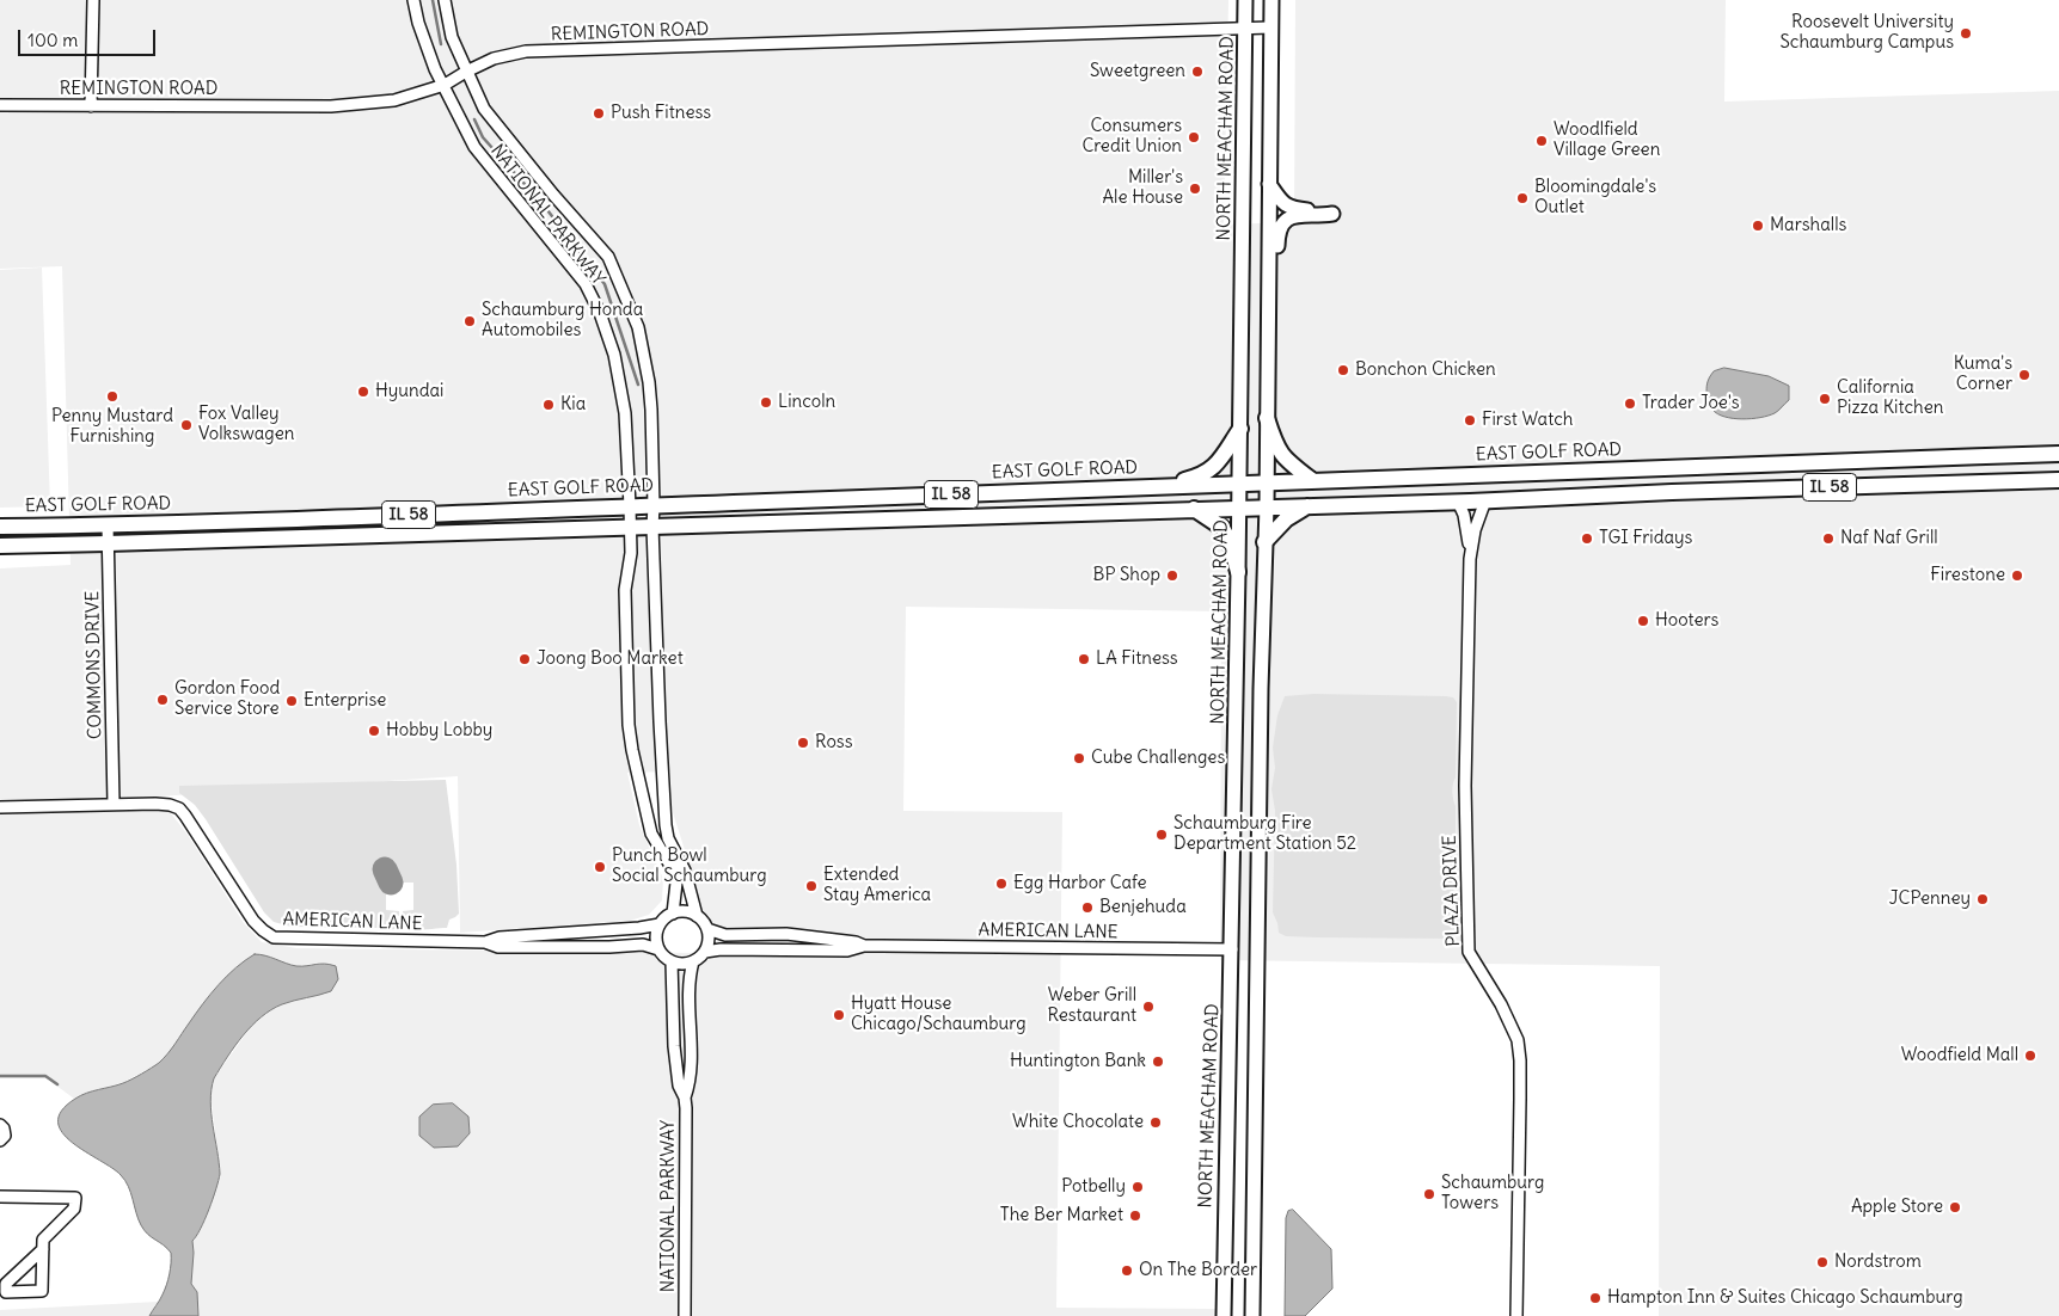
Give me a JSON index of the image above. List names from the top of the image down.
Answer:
{
  "streets": {
    "main road": ["NORTH MEACHAM ROAD", "EAST GOLF ROAD", "IL 58"],
    "street": [
      "REMINGTON ROAD",
      "NATIONAL PARKWAY",
      "COMMONS DRIVE",
      "PLAZA DRIVE",
      "AMERICAN LANE"
    ]
  },
  "crossings": [
    ["REMINGTON ROAD", "NORTH MEACHAM ROAD"],
    ["REMINGTON ROAD", "NATIONAL PARKWAY"],
    ["NORTH MEACHAM ROAD", "EAST GOLF ROAD"],
    ["NORTH MEACHAM ROAD", "IL 58"],
    ["NORTH MEACHAM ROAD", "AMERICAN LANE"],
    ["NATIONAL PARKWAY", "EAST GOLF ROAD"],
    ["NATIONAL PARKWAY", "IL 58"],
    ["NATIONAL PARKWAY", "AMERICAN LANE"],
    ["EAST GOLF ROAD", "COMMONS DRIVE"],
    ["IL 58", "COMMONS DRIVE"],
    ["IL 58", "PLAZA DRIVE"],
    ["COMMONS DRIVE", "AMERICAN LANE"]
  ],
  "places": [
    "Roosevelt University Schaumburg Campus",
    "Sweetgreen",
    "Push Fitness",
    "Consumers Credit Union",
    "Woodlfield Village Green",
    "Miller's Ale House",
    "Bloomingdale's Outlet",
    "Marshalls",
    "Schaumburg Honda Automobiles",
    "Bonchon Chicken",
    "Kuma's Corner",
    "Hyundai",
    "Penny Mustard Furnishing",
    "California Pizza Kitchen",
    "Lincoln",
    "Trader Joe's",
    "Kia",
    "First Watch",
    "Fox Valley Volkswagen",
    "TGI Fridays",
    "Naf Naf Grill",
    "BP Shop",
    "Firestone",
    "Hooters",
    "Joong Boo Market",
    "LA Fitness",
    "Gordon Food Service Store",
    "Enterprise",
    "Hobby Lobby",
    "Ross",
    "Cube Challenges",
    "Schaumburg Fire Department Station 52",
    "Punch Bowl Social Schaumburg",
    "Egg Harbor Cafe",
    "Extended Stay America",
    "JCPenney",
    "Benjehuda",
    "Weber Grill Restaurant",
    "Hyatt House Chicago/Schaumburg",
    "Woodfield Mall",
    "Huntington Bank",
    "White Chocolate",
    "Potbelly",
    "Schaumburg Towers",
    "Apple Store",
    "The Ber Market",
    "Nordstrom",
    "On The Border",
    "Hampton Inn & Suites Chicago Schaumburg"
  ],
  "scale_bar": "100 m"
}
